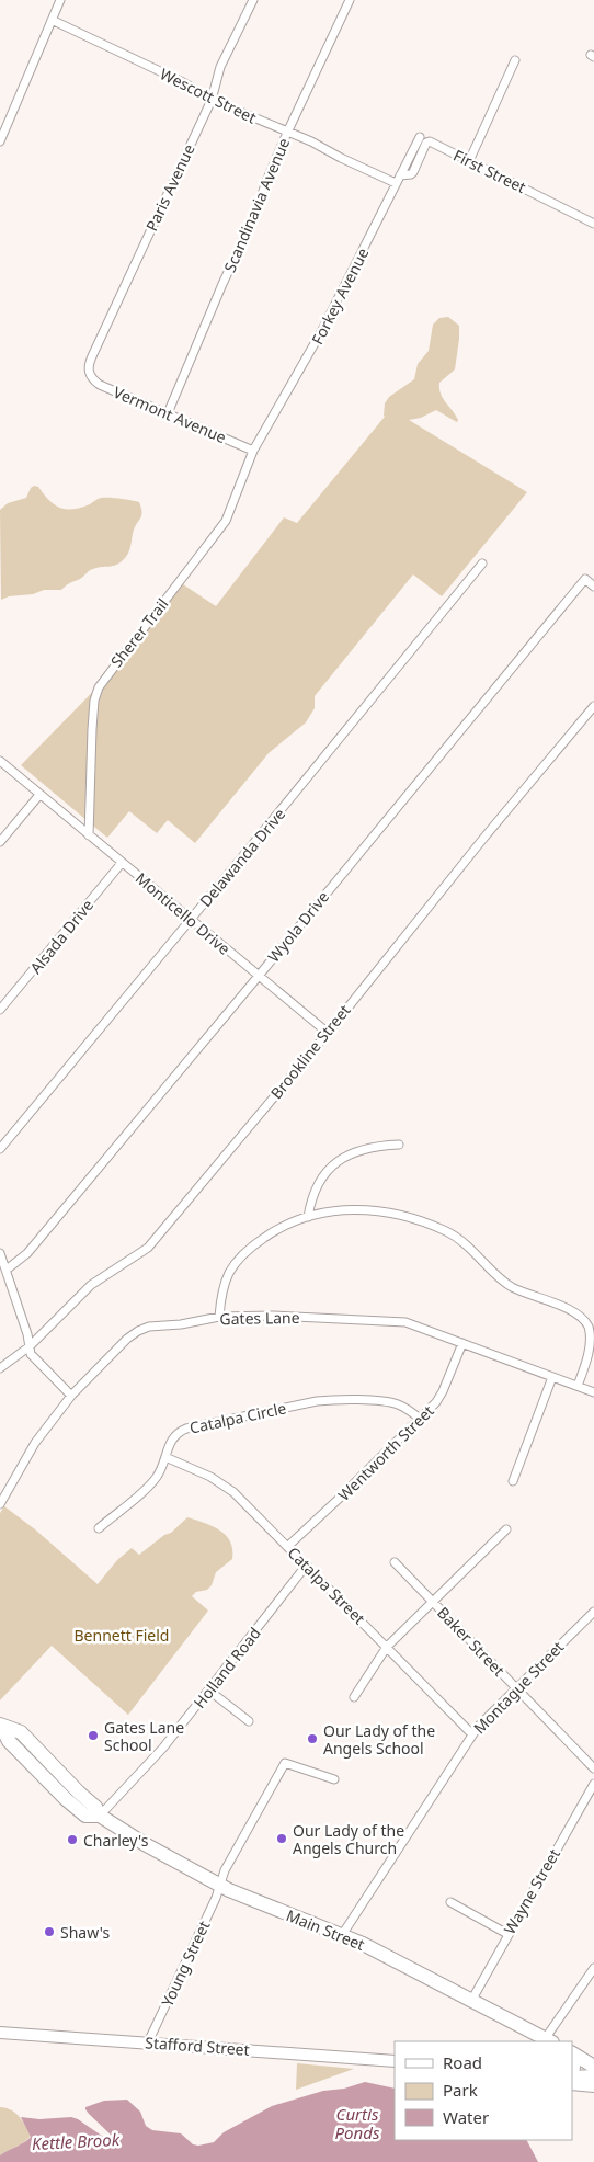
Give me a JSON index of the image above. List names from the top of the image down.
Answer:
{
  "streets": {
    "highway": ["Main Street"],
    "main road": ["Stafford Street"],
    "street": [
      "Wescott Street",
      "First Street",
      "Paris Avenue",
      "Scandinavia Avenue",
      "Forkey Avenue",
      "Vermont Avenue",
      "Sherer Trail",
      "Delawanda Drive",
      "Monticello Drive",
      "Wyola Drive",
      "Alsada Drive",
      "Brookline Street",
      "Gates Lane",
      "Catalpa Circle",
      "Wentworth Street",
      "Catalpa Street",
      "Baker Street",
      "Holland Road",
      "Montague Street",
      "Wayne Street",
      "Young Street"
    ]
  },
  "crossings": [
    ["Wescott Street", "First Street"],
    ["Wescott Street", "Paris Avenue"],
    ["Wescott Street", "Scandinavia Avenue"],
    ["Wescott Street", "Forkey Avenue"],
    ["First Street", "Forkey Avenue"],
    ["Paris Avenue", "Vermont Avenue"],
    ["Scandinavia Avenue", "Vermont Avenue"],
    ["Forkey Avenue", "Vermont Avenue"],
    ["Forkey Avenue", "Sherer Trail"],
    ["Vermont Avenue", "Sherer Trail"],
    ["Sherer Trail", "Monticello Drive"],
    ["Delawanda Drive", "Monticello Drive"],
    ["Monticello Drive", "Wyola Drive"],
    ["Monticello Drive", "Alsada Drive"],
    ["Monticello Drive", "Brookline Street"],
    ["Gates Lane", "Wentworth Street"],
    ["Catalpa Circle", "Wentworth Street"],
    ["Catalpa Circle", "Catalpa Street"],
    ["Wentworth Street", "Catalpa Street"],
    ["Catalpa Street", "Holland Road"],
    ["Catalpa Street", "Montague Street"],
    ["Baker Street", "Montague Street"],
    ["Holland Road", "Main Street"],
    ["Montague Street", "Main Street"],
    ["Wayne Street", "Main Street"],
    ["Main Street", "Young Street"],
    ["Young Street", "Stafford Street"]
  ],
  "water": ["Curtis Ponds", "Kettle Brook"],
  "parks": ["Bennett Field"],
  "places": [
    "Gates Lane School",
    "Our Lady of the Angels School",
    "Our Lady of the Angels Church",
    "Charley's",
    "Shaw's"
  ],
  "legend": ["Road", "Park", "Water"]
}
